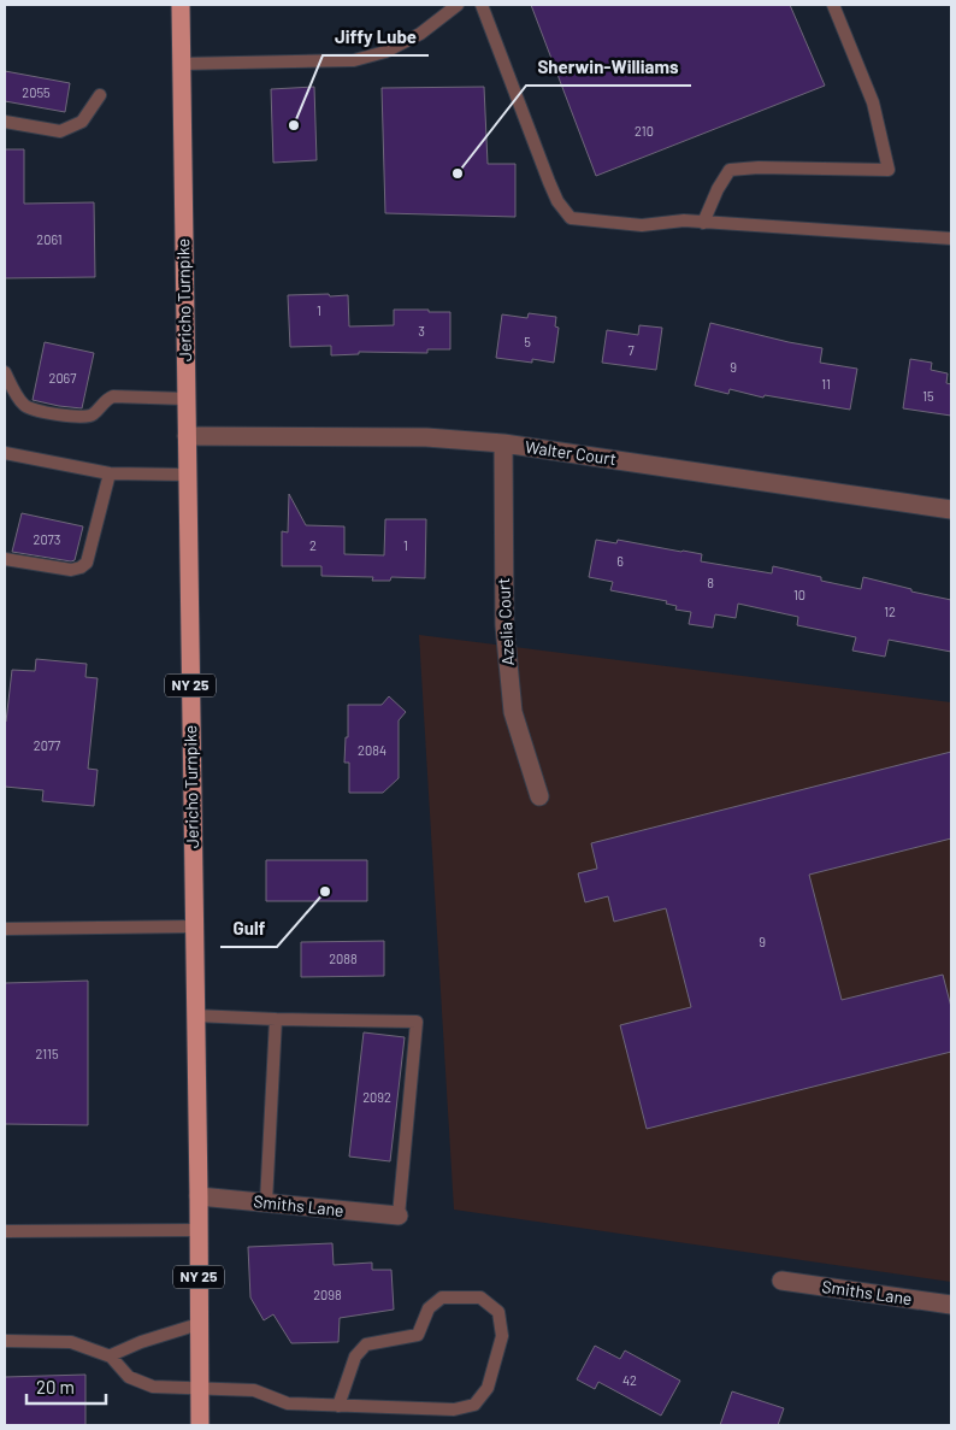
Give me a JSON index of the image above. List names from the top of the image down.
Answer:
{
  "streets": {
    "main road": ["Jericho Turnpike", "NY 25"],
    "street": ["Walter Court", "Azelia Court", "Smiths Lane"]
  },
  "crossings": [
    ["Jericho Turnpike", "Walter Court"],
    ["Jericho Turnpike", "Smiths Lane"],
    ["Walter Court", "Azelia Court"]
  ],
  "places": ["Jiffy Lube", "Sherwin-Williams", "Gulf"],
  "house_numbers": [
    "2055",
    "210",
    "2061",
    "1",
    "3",
    "5",
    "7",
    "9",
    "2067",
    "11",
    "15",
    "2073",
    "2",
    "1",
    "6",
    "8",
    "10",
    "12",
    "2077",
    "2084",
    "9",
    "2088",
    "2115",
    "2092",
    "2098",
    "42"
  ],
  "scale_bar": "20 m"
}
